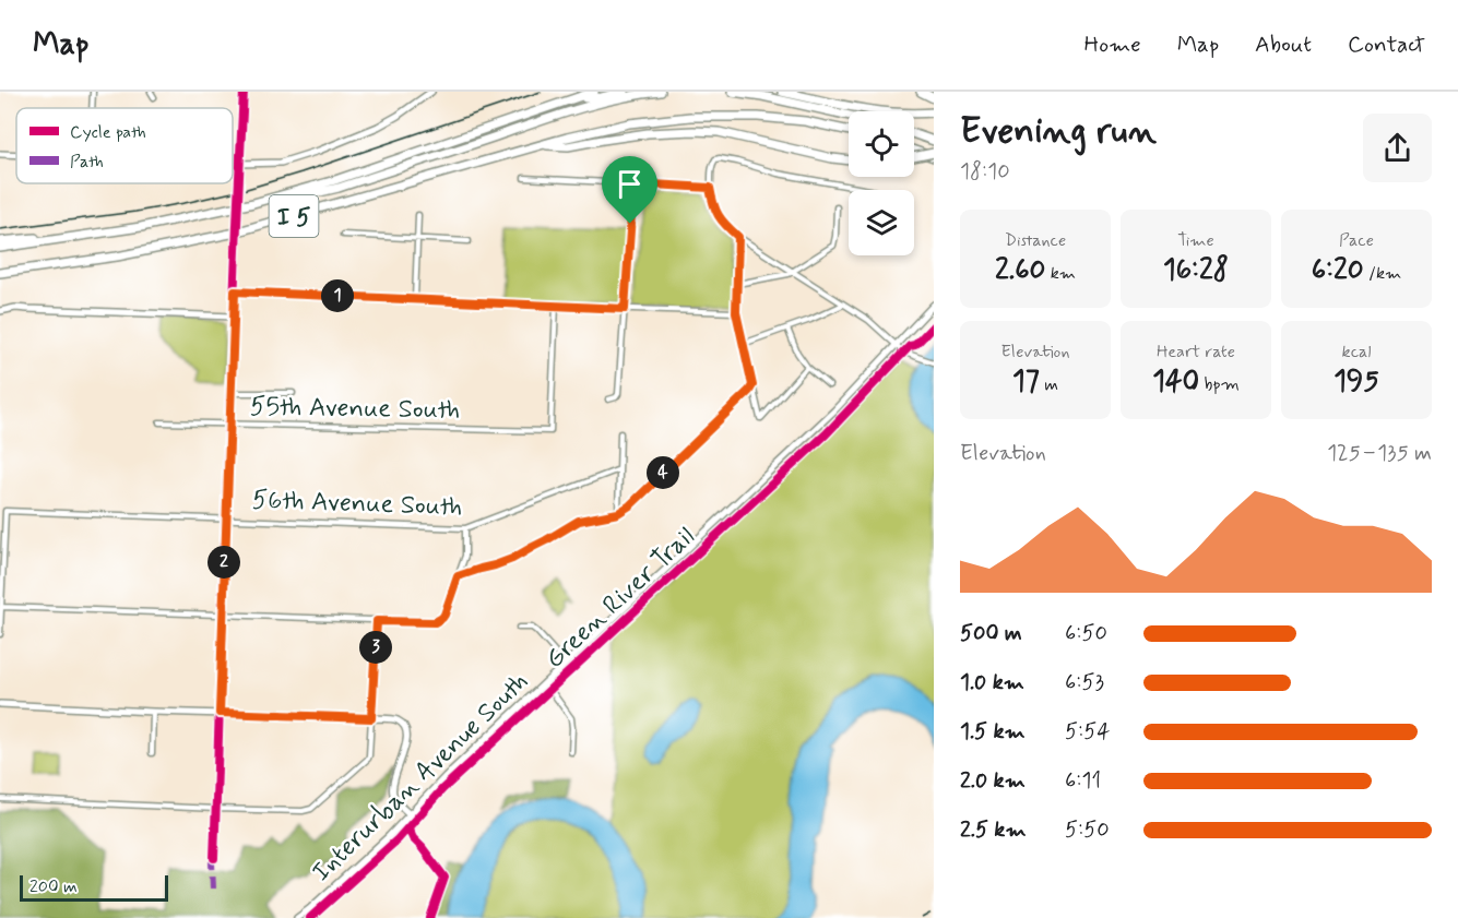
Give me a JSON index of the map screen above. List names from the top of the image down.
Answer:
{
  "streets": {
    "highway": ["I 5"],
    "street": ["55th Avenue South", "56th Avenue South", "Interurban Avenue South"],
    "cycle path": ["Green River Trail"]
  },
  "legend": ["Cycle path", "Path"],
  "scale_bar": "200 m",
  "page": {
    "header": "Map",
    "nav": [
      "Home",
      "Map",
      "About",
      "Contact"
    ],
    "heading": ["Evening run", "18:10"],
    "stats": [
      ["Distance", "2.60 km"],
      ["Time", "16:28"],
      ["Pace", "6:20 /km"],
      ["Elevation", "17 m"],
      ["Heart rate", "140 bpm"],
      ["kcal", "195"]
    ],
    "pins": [
      "1",
      "4",
      "2",
      "3"
    ],
    "chart": ["Elevation", "125–135 m"],
    "list": [
      {
        "name": "500 m",
        "note": "6:50"
      },
      {
        "name": "1.0 km",
        "note": "6:53"
      },
      {
        "name": "1.5 km",
        "note": "5:54"
      },
      {
        "name": "2.0 km",
        "note": "6:11"
      },
      {
        "name": "2.5 km",
        "note": "5:50"
      }
    ],
    "scale": "200 m"
  }
}
